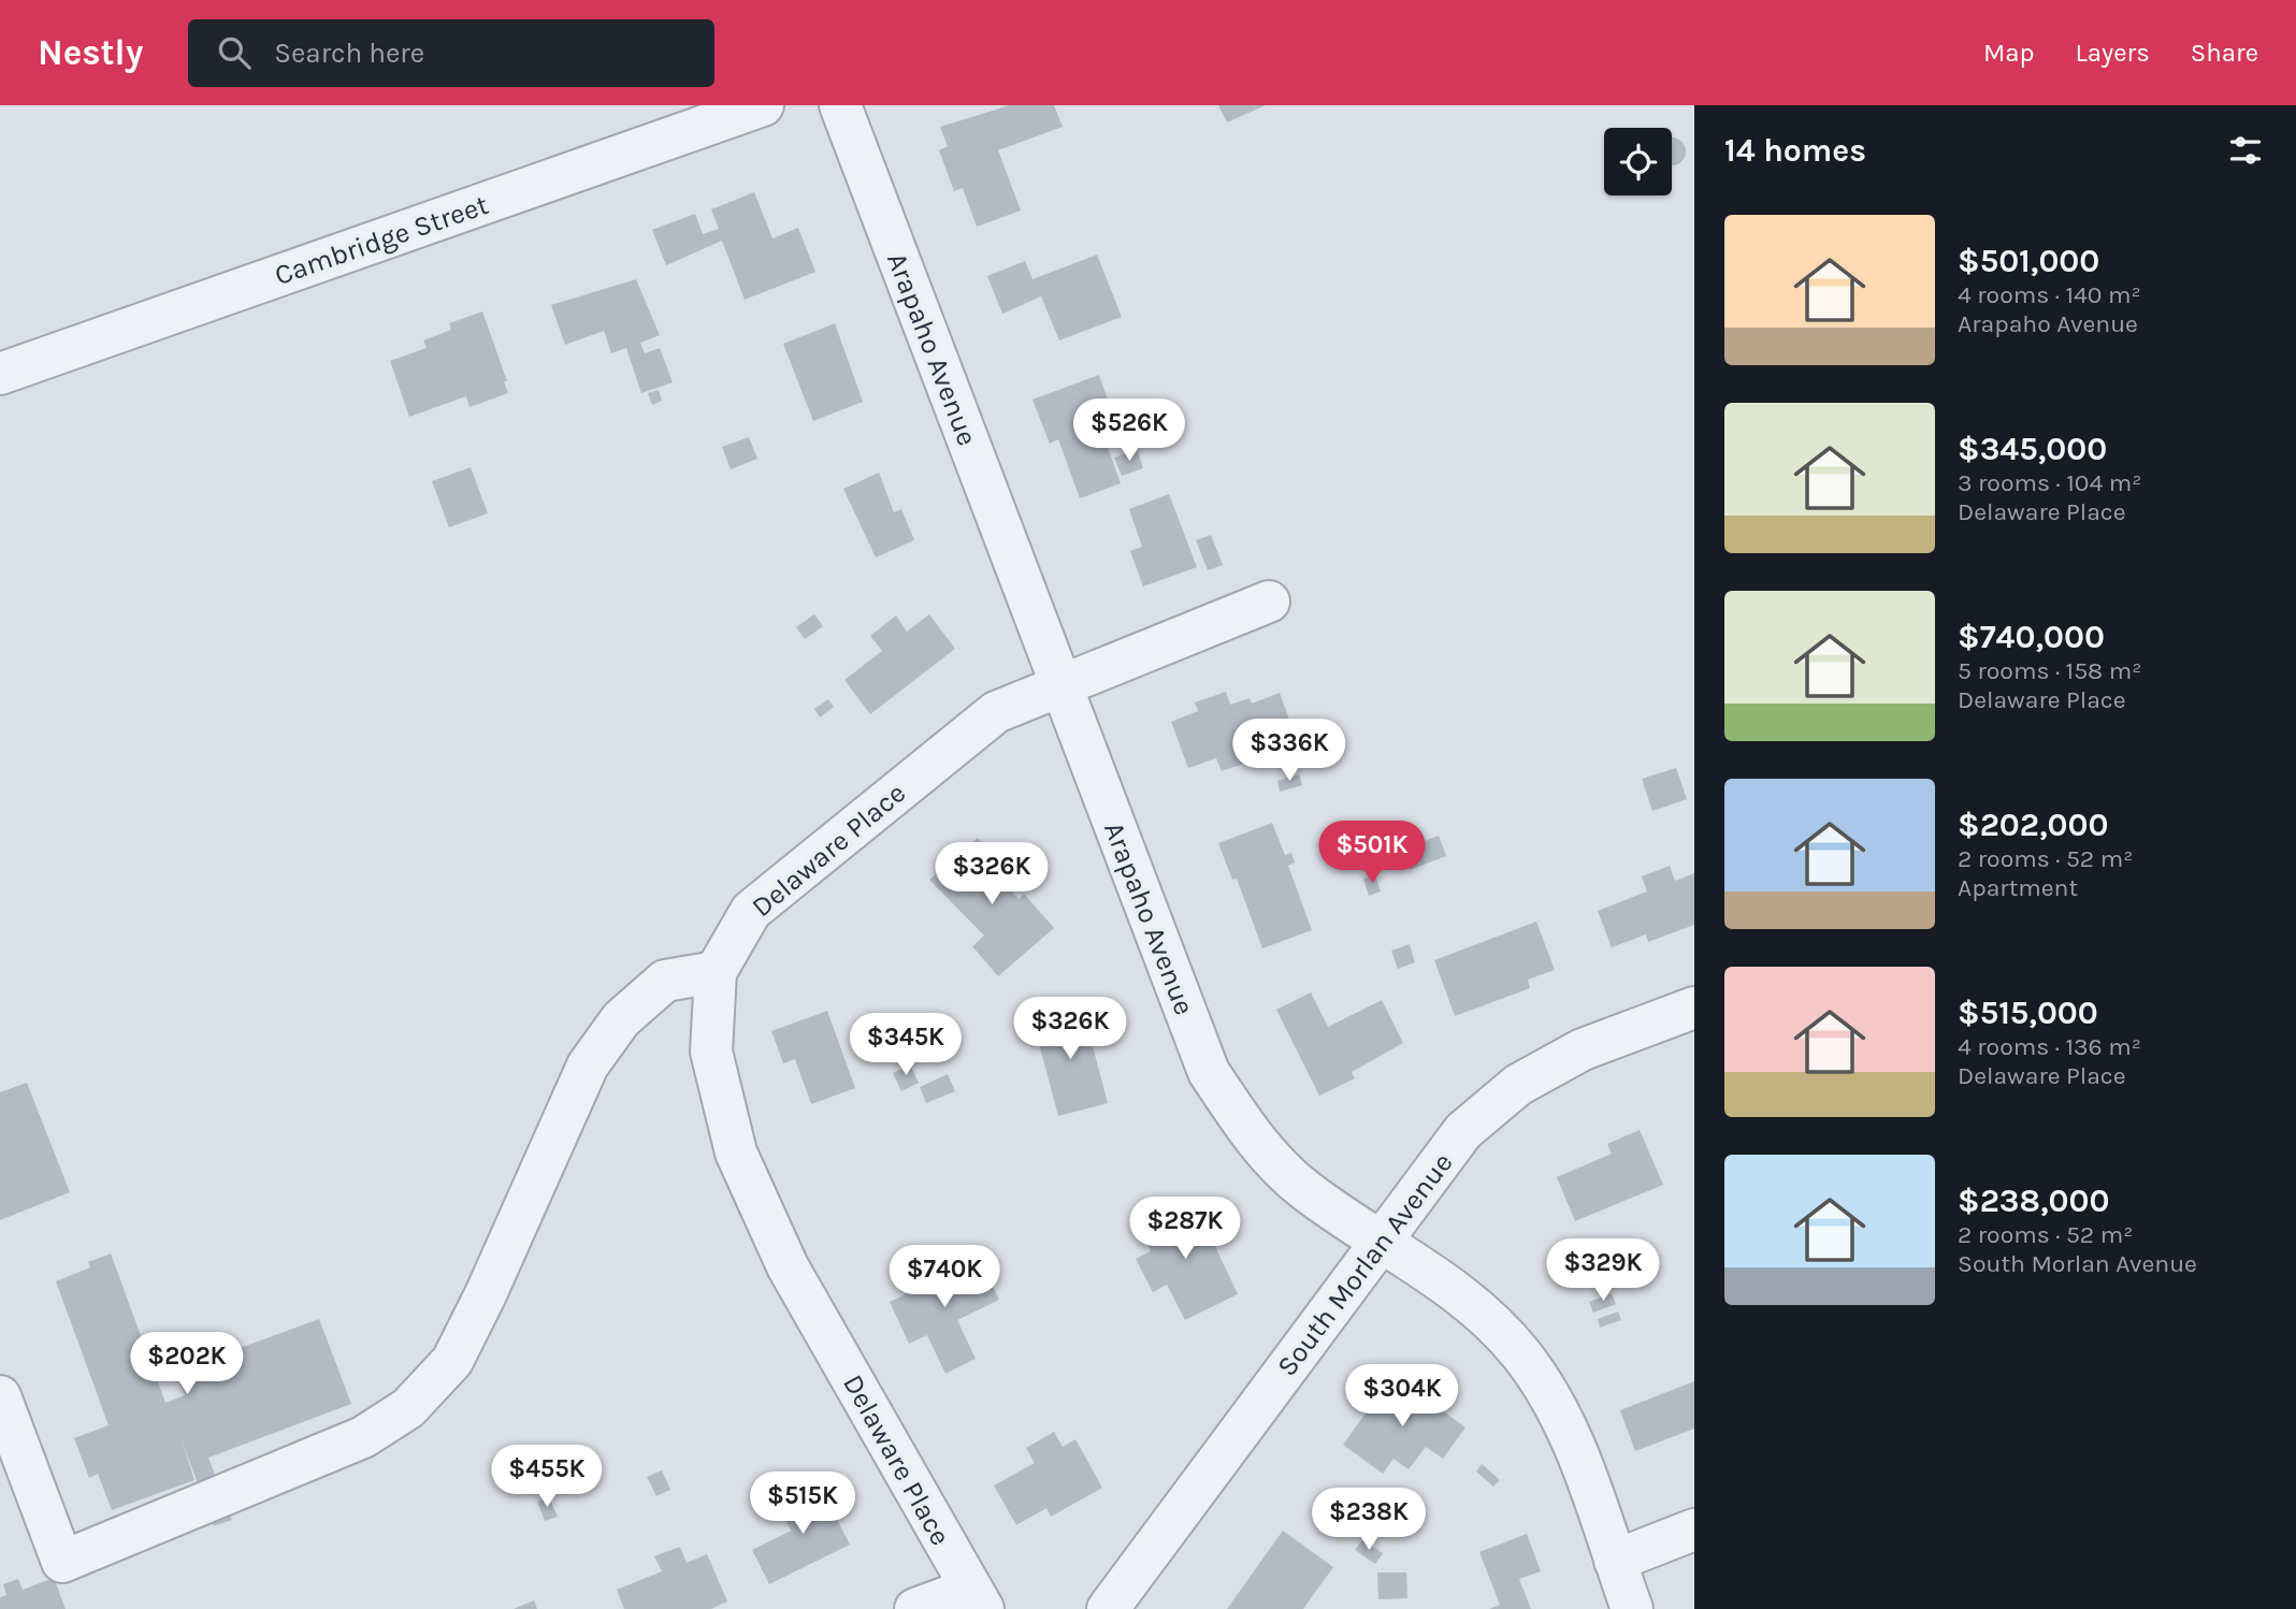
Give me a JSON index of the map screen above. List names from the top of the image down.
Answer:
{
  "streets": {
    "street": [
      "Cambridge Street",
      "Arapaho Avenue",
      "Delaware Place",
      "South Morlan Avenue"
    ]
  },
  "crossings": [
    ["Arapaho Avenue", "Delaware Place"],
    ["Arapaho Avenue", "South Morlan Avenue"]
  ],
  "page": {
    "header": "Nestly",
    "search": "Search here",
    "nav": ["Map", "Layers", "Share"],
    "heading": "14 homes",
    "list": [
      {
        "name": "$501,000",
        "note": "4 rooms · 140 m² · Arapaho Avenue"
      },
      {
        "name": "$345,000",
        "note": "3 rooms · 104 m² · Delaware Place"
      },
      {
        "name": "$740,000",
        "note": "5 rooms · 158 m² · Delaware Place"
      },
      {
        "name": "$202,000",
        "note": "2 rooms · 52 m² · Apartment"
      },
      {
        "name": "$515,000",
        "note": "4 rooms · 136 m² · Delaware Place"
      },
      {
        "name": "$238,000",
        "note": "2 rooms · 52 m² · South Morlan Avenue"
      }
    ],
    "price": [
      "$526K",
      "$336K",
      "$501K",
      "$326K",
      "$326K",
      "$345K",
      "$287K",
      "$329K",
      "$740K",
      "$202K",
      "$304K",
      "$455K",
      "$515K",
      "$238K"
    ]
  }
}
